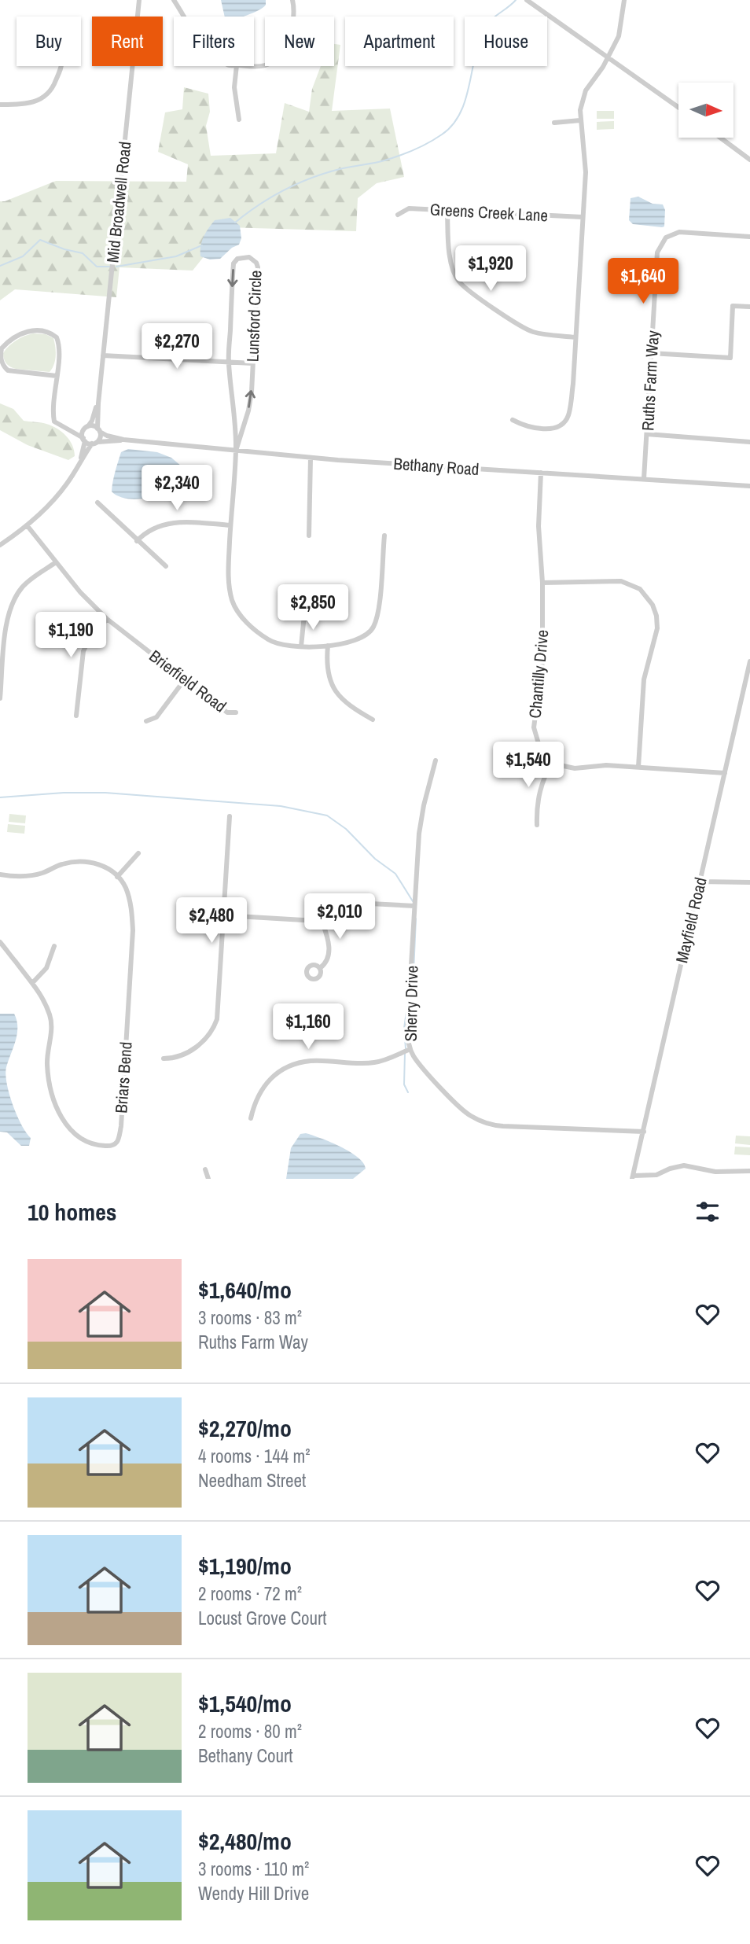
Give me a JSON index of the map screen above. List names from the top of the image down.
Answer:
{
  "streets": {
    "street": [
      "Mid Broadwell Road",
      "Greens Creek Lane",
      "Lunsford Circle",
      "Ruths Farm Way",
      "Bethany Road",
      "Chantilly Drive",
      "Brierfield Road",
      "Mayfield Road",
      "Sherry Drive",
      "Briars Bend"
    ]
  },
  "crossings": [
    ["Mid Broadwell Road", "Bethany Road"],
    ["Lunsford Circle", "Bethany Road"],
    ["Ruths Farm Way", "Bethany Road"],
    ["Bethany Road", "Chantilly Drive"],
    ["Mayfield Road", "Sherry Drive"]
  ],
  "north": "right",
  "page": {
    "chip": [
      "Buy",
      "Rent",
      "Filters",
      "New",
      "Apartment",
      "House"
    ],
    "price": [
      "$1,920",
      "$1,640",
      "$2,270",
      "$2,340",
      "$2,850",
      "$1,190",
      "$1,540",
      "$2,010",
      "$2,480",
      "$1,160"
    ],
    "heading": "10 homes",
    "list": [
      {
        "name": "$1,640/mo",
        "note": "3 rooms · 83 m² · Ruths Farm Way"
      },
      {
        "name": "$2,270/mo",
        "note": "4 rooms · 144 m² · Needham Street"
      },
      {
        "name": "$1,190/mo",
        "note": "2 rooms · 72 m² · Locust Grove Court"
      },
      {
        "name": "$1,540/mo",
        "note": "2 rooms · 80 m² · Bethany Court"
      },
      {
        "name": "$2,480/mo",
        "note": "3 rooms · 110 m² · Wendy Hill Drive"
      }
    ]
  }
}
